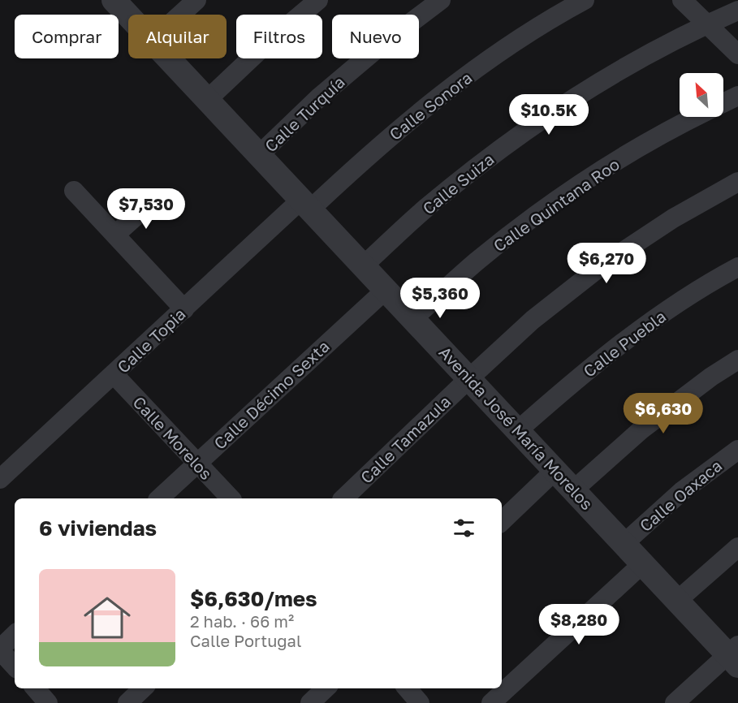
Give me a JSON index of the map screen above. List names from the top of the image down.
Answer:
{
  "streets": {
    "street": [
      "Calle Sonora",
      "Calle Turquía",
      "Calle Suiza",
      "Calle Quintana Roo",
      "Calle Topia",
      "Calle Puebla",
      "Calle Décimo Sexta",
      "Avenida José María Morelos",
      "Calle Morelos",
      "Calle Tamazula",
      "Calle Oaxaca"
    ]
  },
  "crossings": [
    ["Calle Sonora", "Calle Topia"],
    ["Calle Sonora", "Avenida José María Morelos"],
    ["Calle Turquía", "Avenida José María Morelos"],
    ["Calle Suiza", "Avenida José María Morelos"],
    ["Calle Quintana Roo", "Avenida José María Morelos"],
    ["Calle Topia", "Avenida José María Morelos"],
    ["Calle Topia", "Calle Morelos"],
    ["Calle Puebla", "Avenida José María Morelos"],
    ["Calle Décimo Sexta", "Avenida José María Morelos"],
    ["Calle Décimo Sexta", "Calle Morelos"],
    ["Avenida José María Morelos", "Calle Tamazula"],
    ["Avenida José María Morelos", "Calle Oaxaca"]
  ],
  "north": "top left",
  "page": {
    "chip": [
      "Comprar",
      "Alquilar",
      "Filtros",
      "Nuevo"
    ],
    "price": [
      "$10.5K",
      "$7,530",
      "$6,270",
      "$5,360",
      "$6,630",
      "$8,280"
    ],
    "heading": "6 viviendas",
    "list": [
      {
        "name": "$6,630/mes",
        "note": "2 hab. · 66 m² · Calle Portugal"
      }
    ]
  }
}
